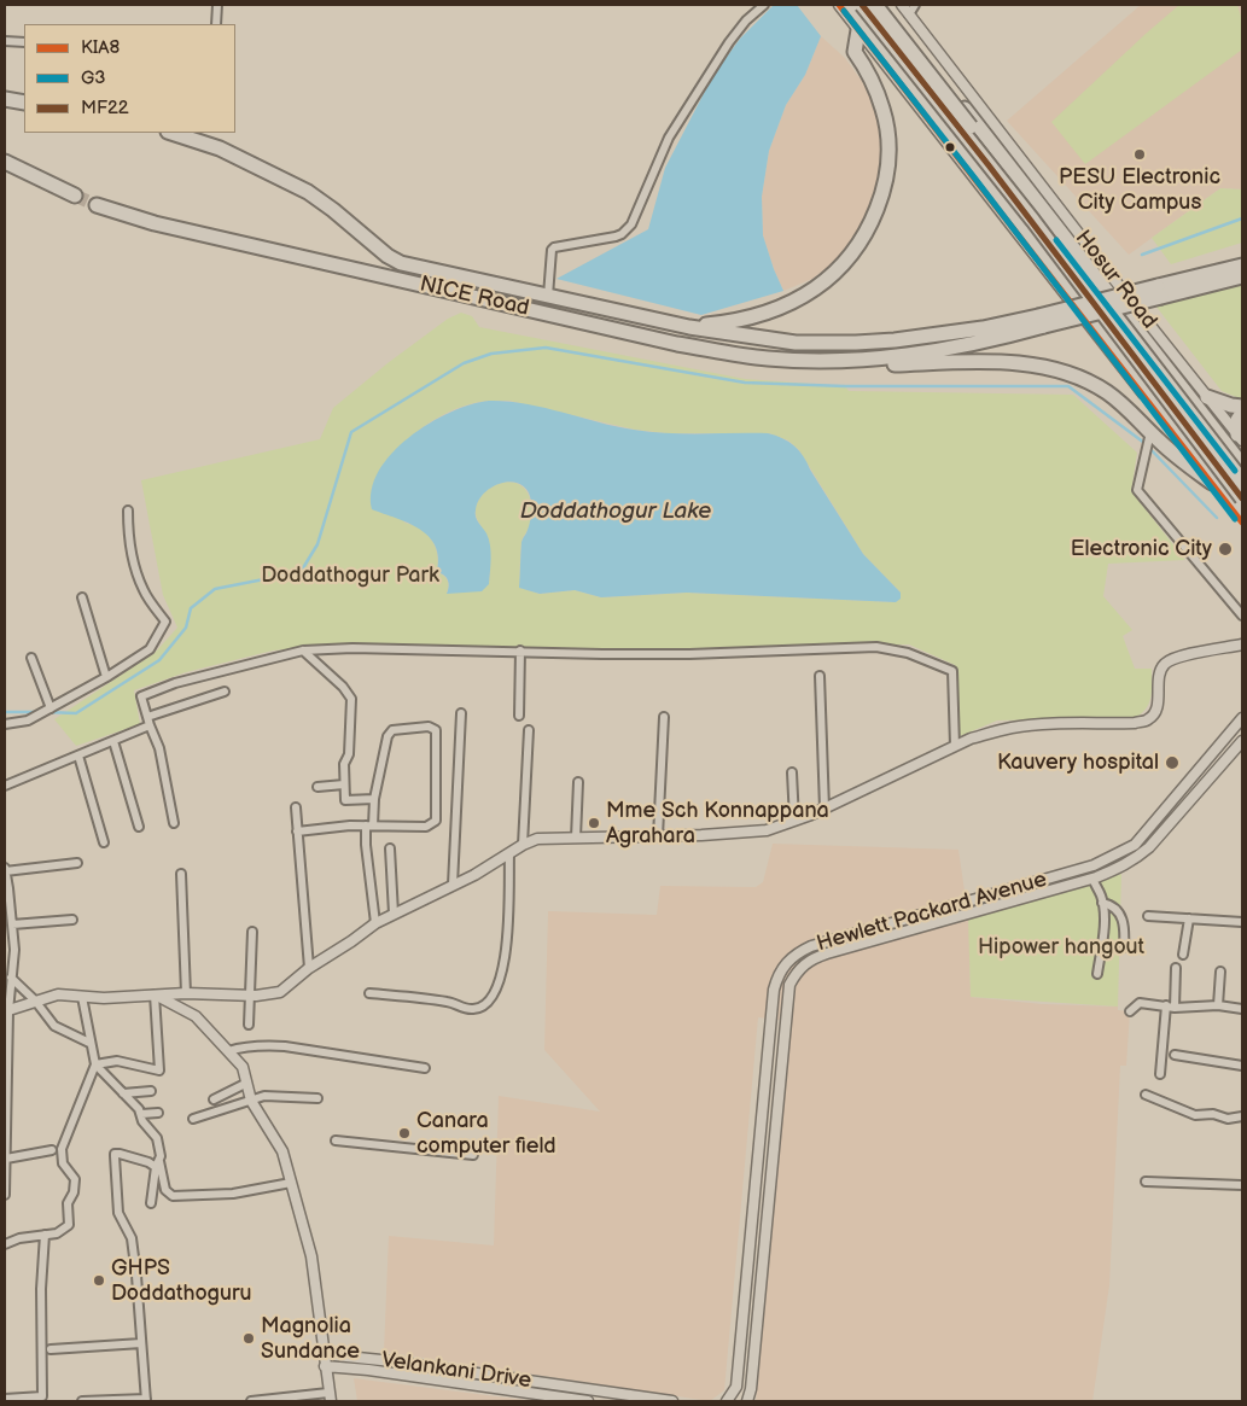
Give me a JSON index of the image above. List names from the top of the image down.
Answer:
{
  "streets": {
    "highway": ["Hosur Road", "NICE Road"],
    "street": ["Hewlett Packard Avenue", "Velankani Drive"]
  },
  "water": ["Doddathogur Lake"],
  "parks": ["Doddathogur Park", "Hipower hangout"],
  "places": [
    "PESU Electronic City Campus",
    "Electronic City",
    "Kauvery hospital",
    "Mme Sch Konnappana Agrahara",
    "Canara computer field",
    "GHPS Doddathoguru",
    "Magnolia Sundance"
  ],
  "lines": ["transit line KIA8", "transit line MF22", "transit line G3"],
  "legend": ["KIA8", "G3", "MF22"]
}
